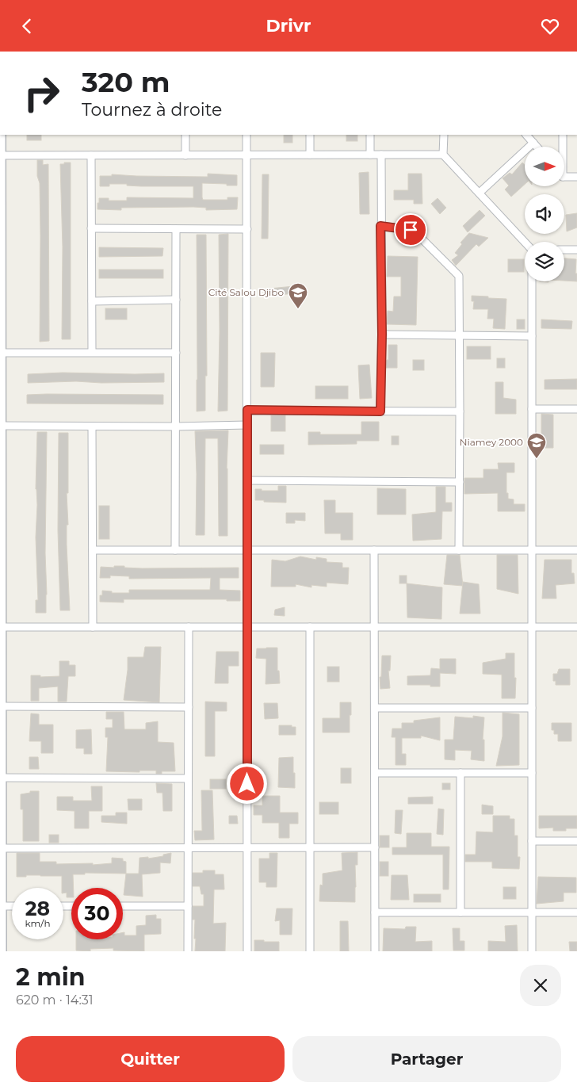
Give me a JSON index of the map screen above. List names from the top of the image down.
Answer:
{
  "places": {
    "school or university": ["Cité Salou Djibo", "Niamey 2000"]
  },
  "north": "right",
  "page": {
    "header": "Drivr",
    "turn": ["320 m", "Tournez à droite"],
    "speed": "28 km/h",
    "limit": "30",
    "heading": ["2 min", "620 m · 14:31"],
    "buttons": ["Quitter", "Partager"]
  }
}
